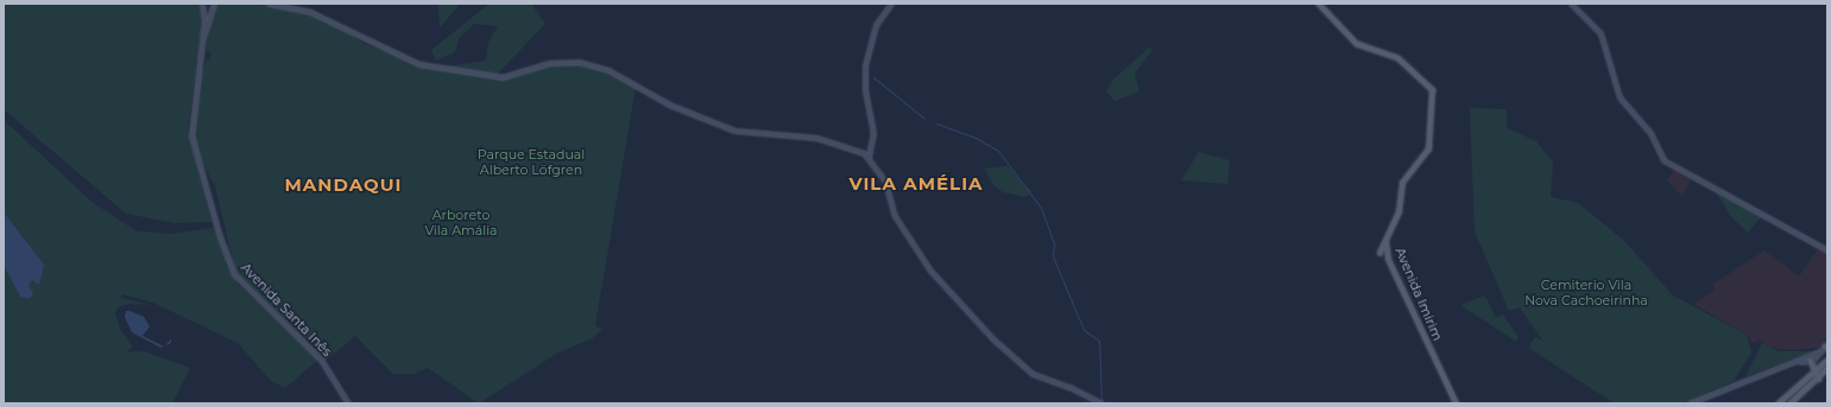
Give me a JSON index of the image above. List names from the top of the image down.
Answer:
{
  "streets": {
    "main road": ["Avenida Imirim", "Avenida Santa Inês"]
  },
  "districts": ["VILA AMÉLIA", "MANDAQUI"],
  "parks": ["Parque Estadual Alberto Löfgren", "Arboreto Vila Amália", "Cemiterio Vila Nova Cachoeirinha"]
}
